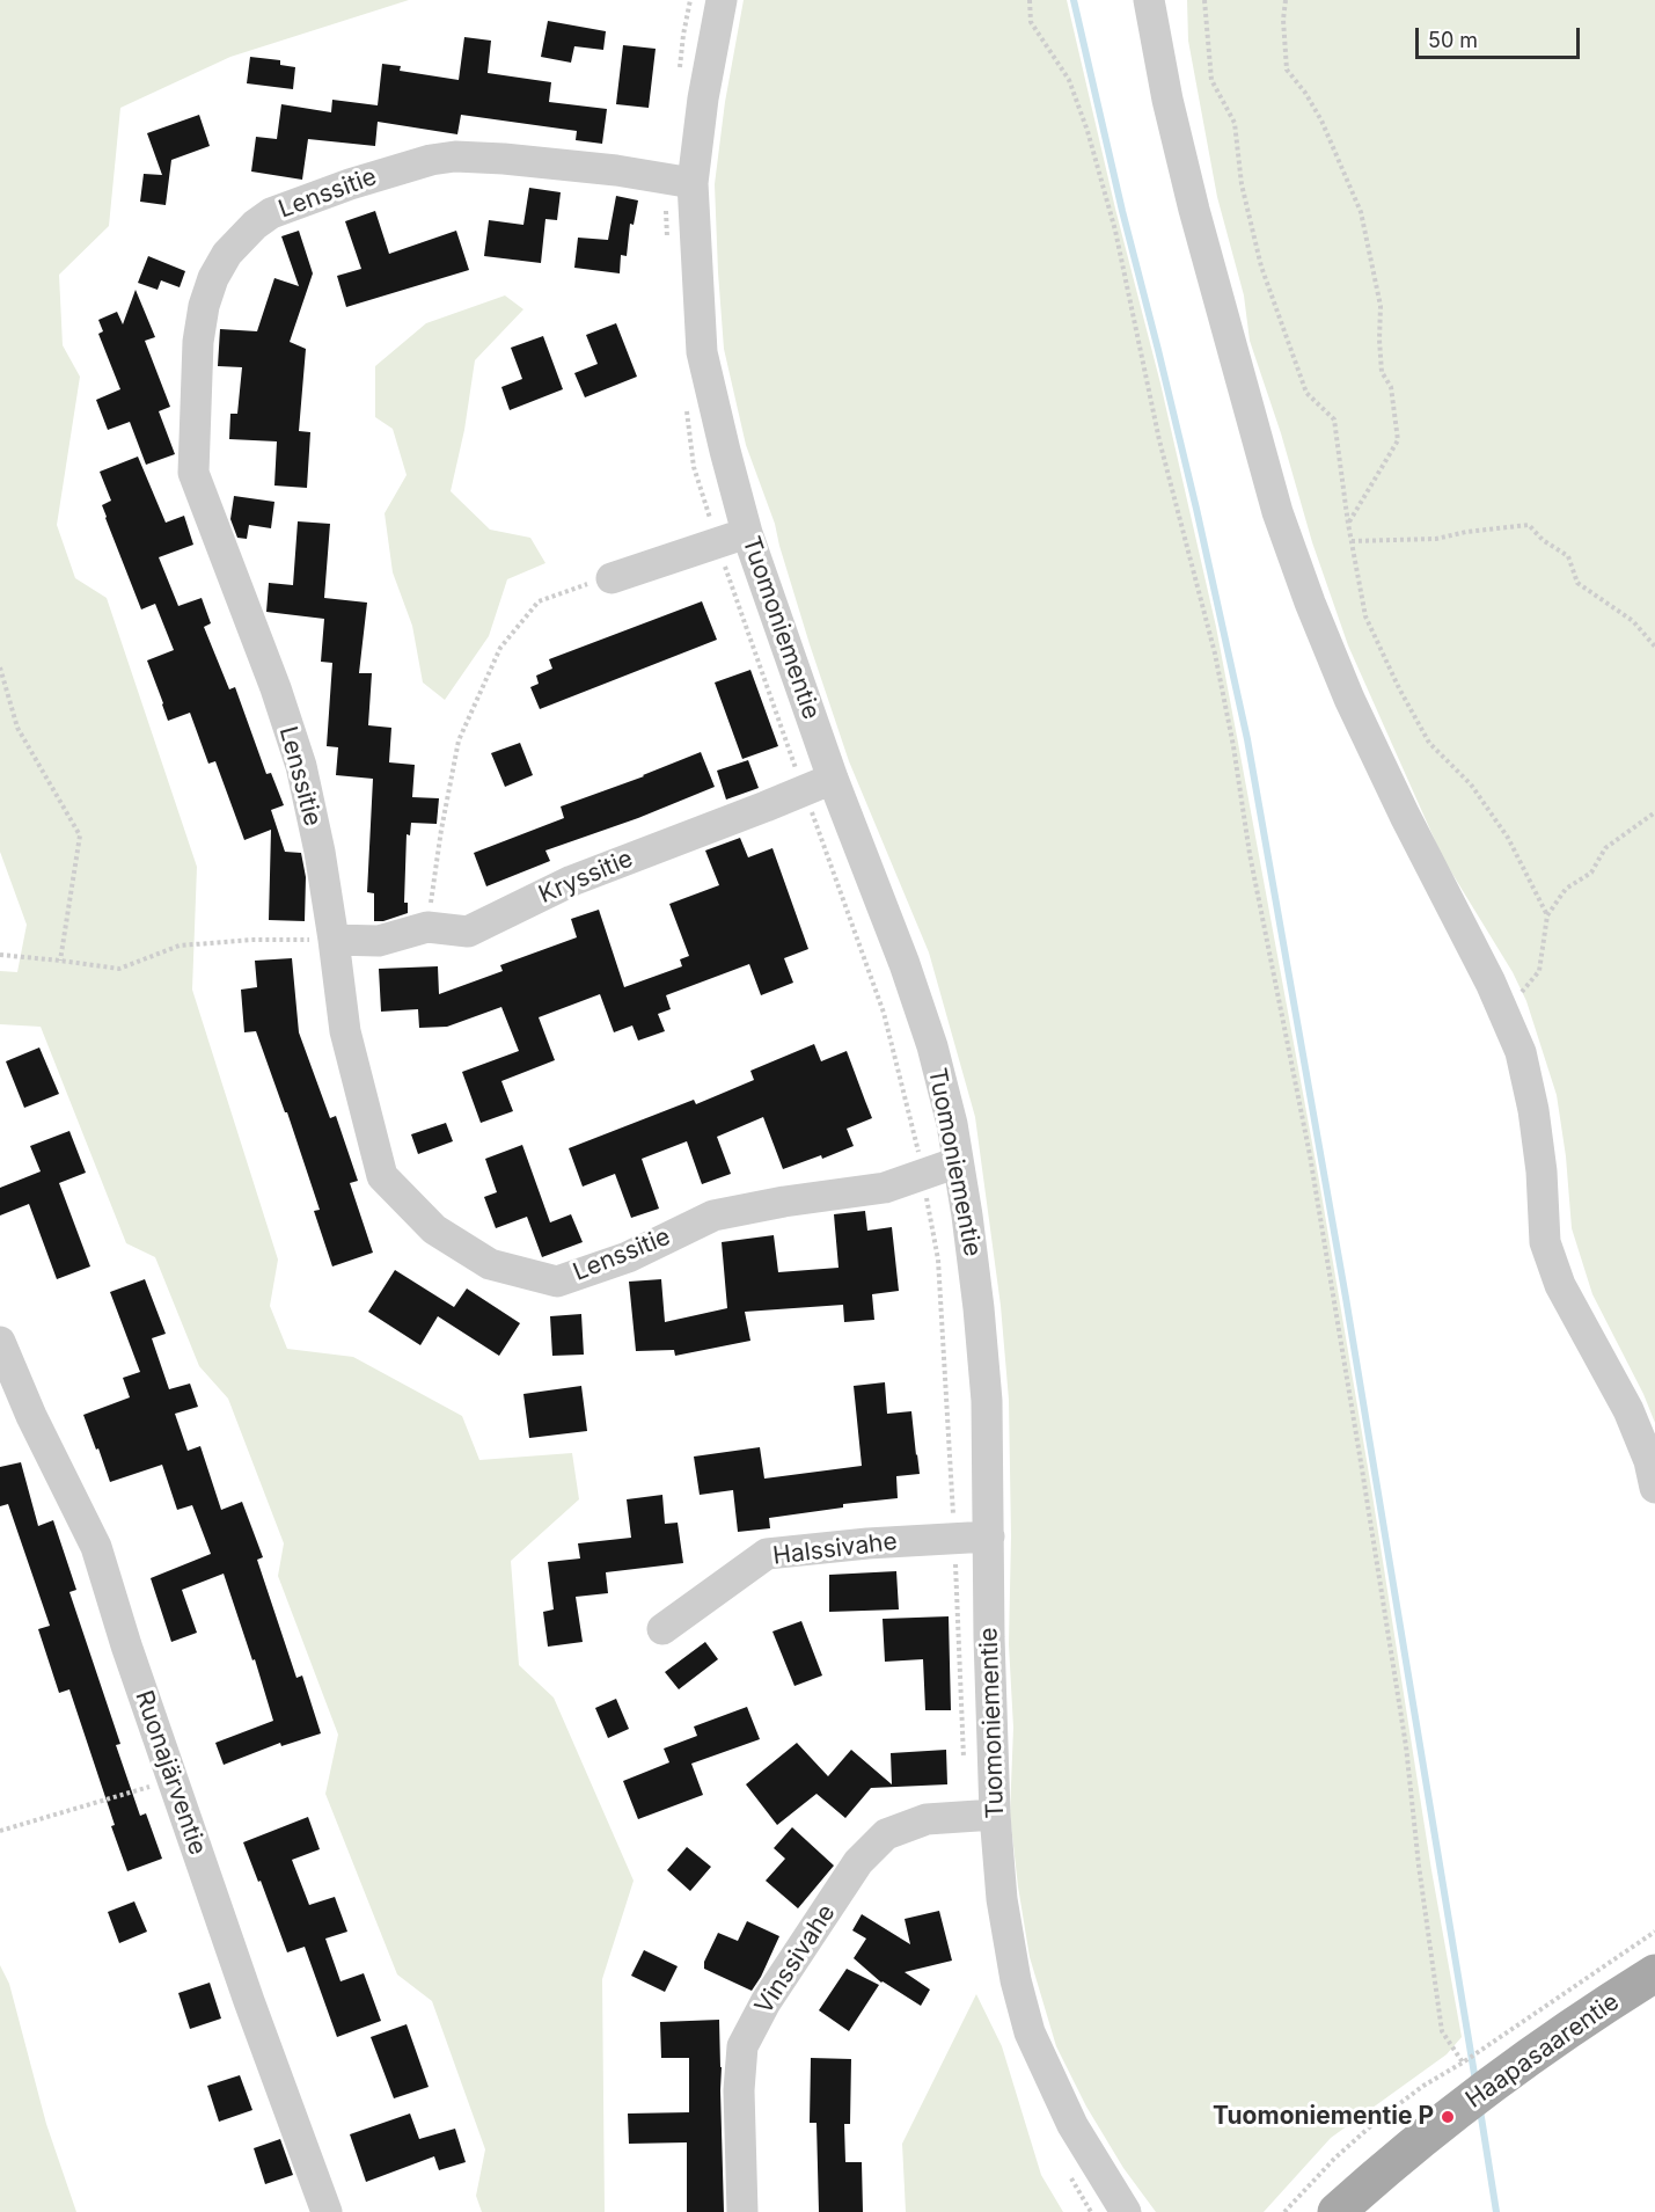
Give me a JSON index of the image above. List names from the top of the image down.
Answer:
{
  "streets": {
    "main road": ["Haapasaarentie"],
    "street": [
      "Lenssitie",
      "Tuomoniementie",
      "Kryssitie",
      "Halssivahe",
      "Ruonajärventie",
      "Vinssivahe"
    ]
  },
  "crossings": [
    ["Lenssitie", "Tuomoniementie"],
    ["Lenssitie", "Kryssitie"],
    ["Tuomoniementie", "Kryssitie"],
    ["Tuomoniementie", "Halssivahe"],
    ["Tuomoniementie", "Vinssivahe"]
  ],
  "places": ["Tuomoniementie P"],
  "scale_bar": "50 m"
}
